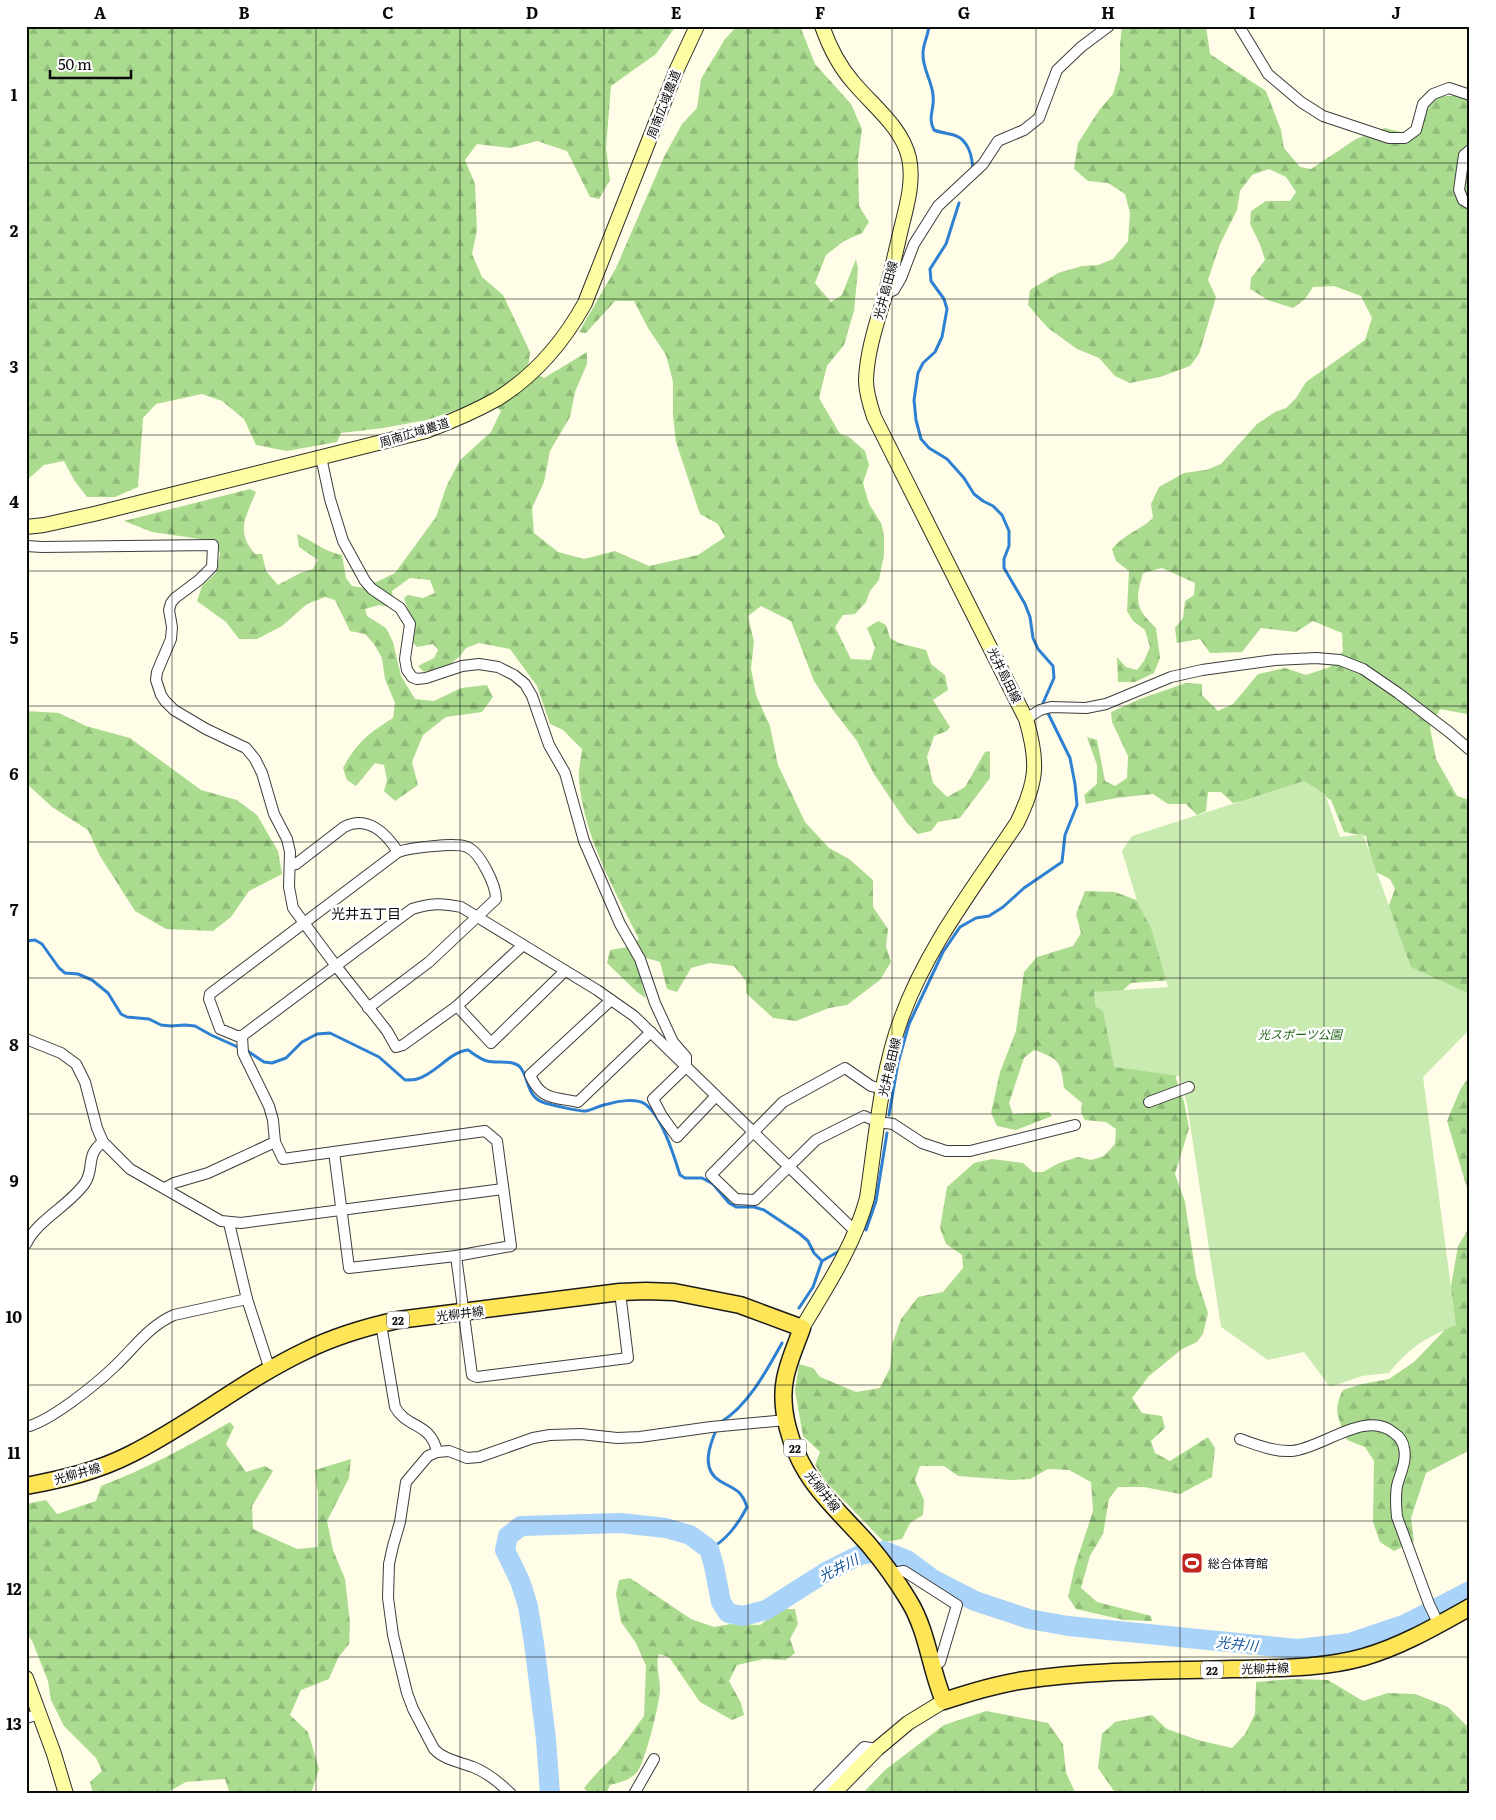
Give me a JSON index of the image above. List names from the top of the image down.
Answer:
{
  "streets": {
    "main road": [
      "周南広域農道",
      "光井島田線",
      "光柳井線",
      "22"
    ]
  },
  "crossings": [
    ["光井島田線", "光柳井線"]
  ],
  "districts": ["光井五丁目"],
  "water": ["光井川"],
  "parks": ["光スポーツ公園"],
  "places": {
    "sports": ["総合体育館"]
  },
  "scale_bar": "50 m",
  "grid": {
    "columns": [
      "A",
      "B",
      "C",
      "D",
      "E",
      "F",
      "G",
      "H",
      "I",
      "J"
    ],
    "rows": [
      "1",
      "2",
      "3",
      "4",
      "5",
      "6",
      "7",
      "8",
      "9",
      "10",
      "11",
      "12",
      "13"
    ]
  }
}
